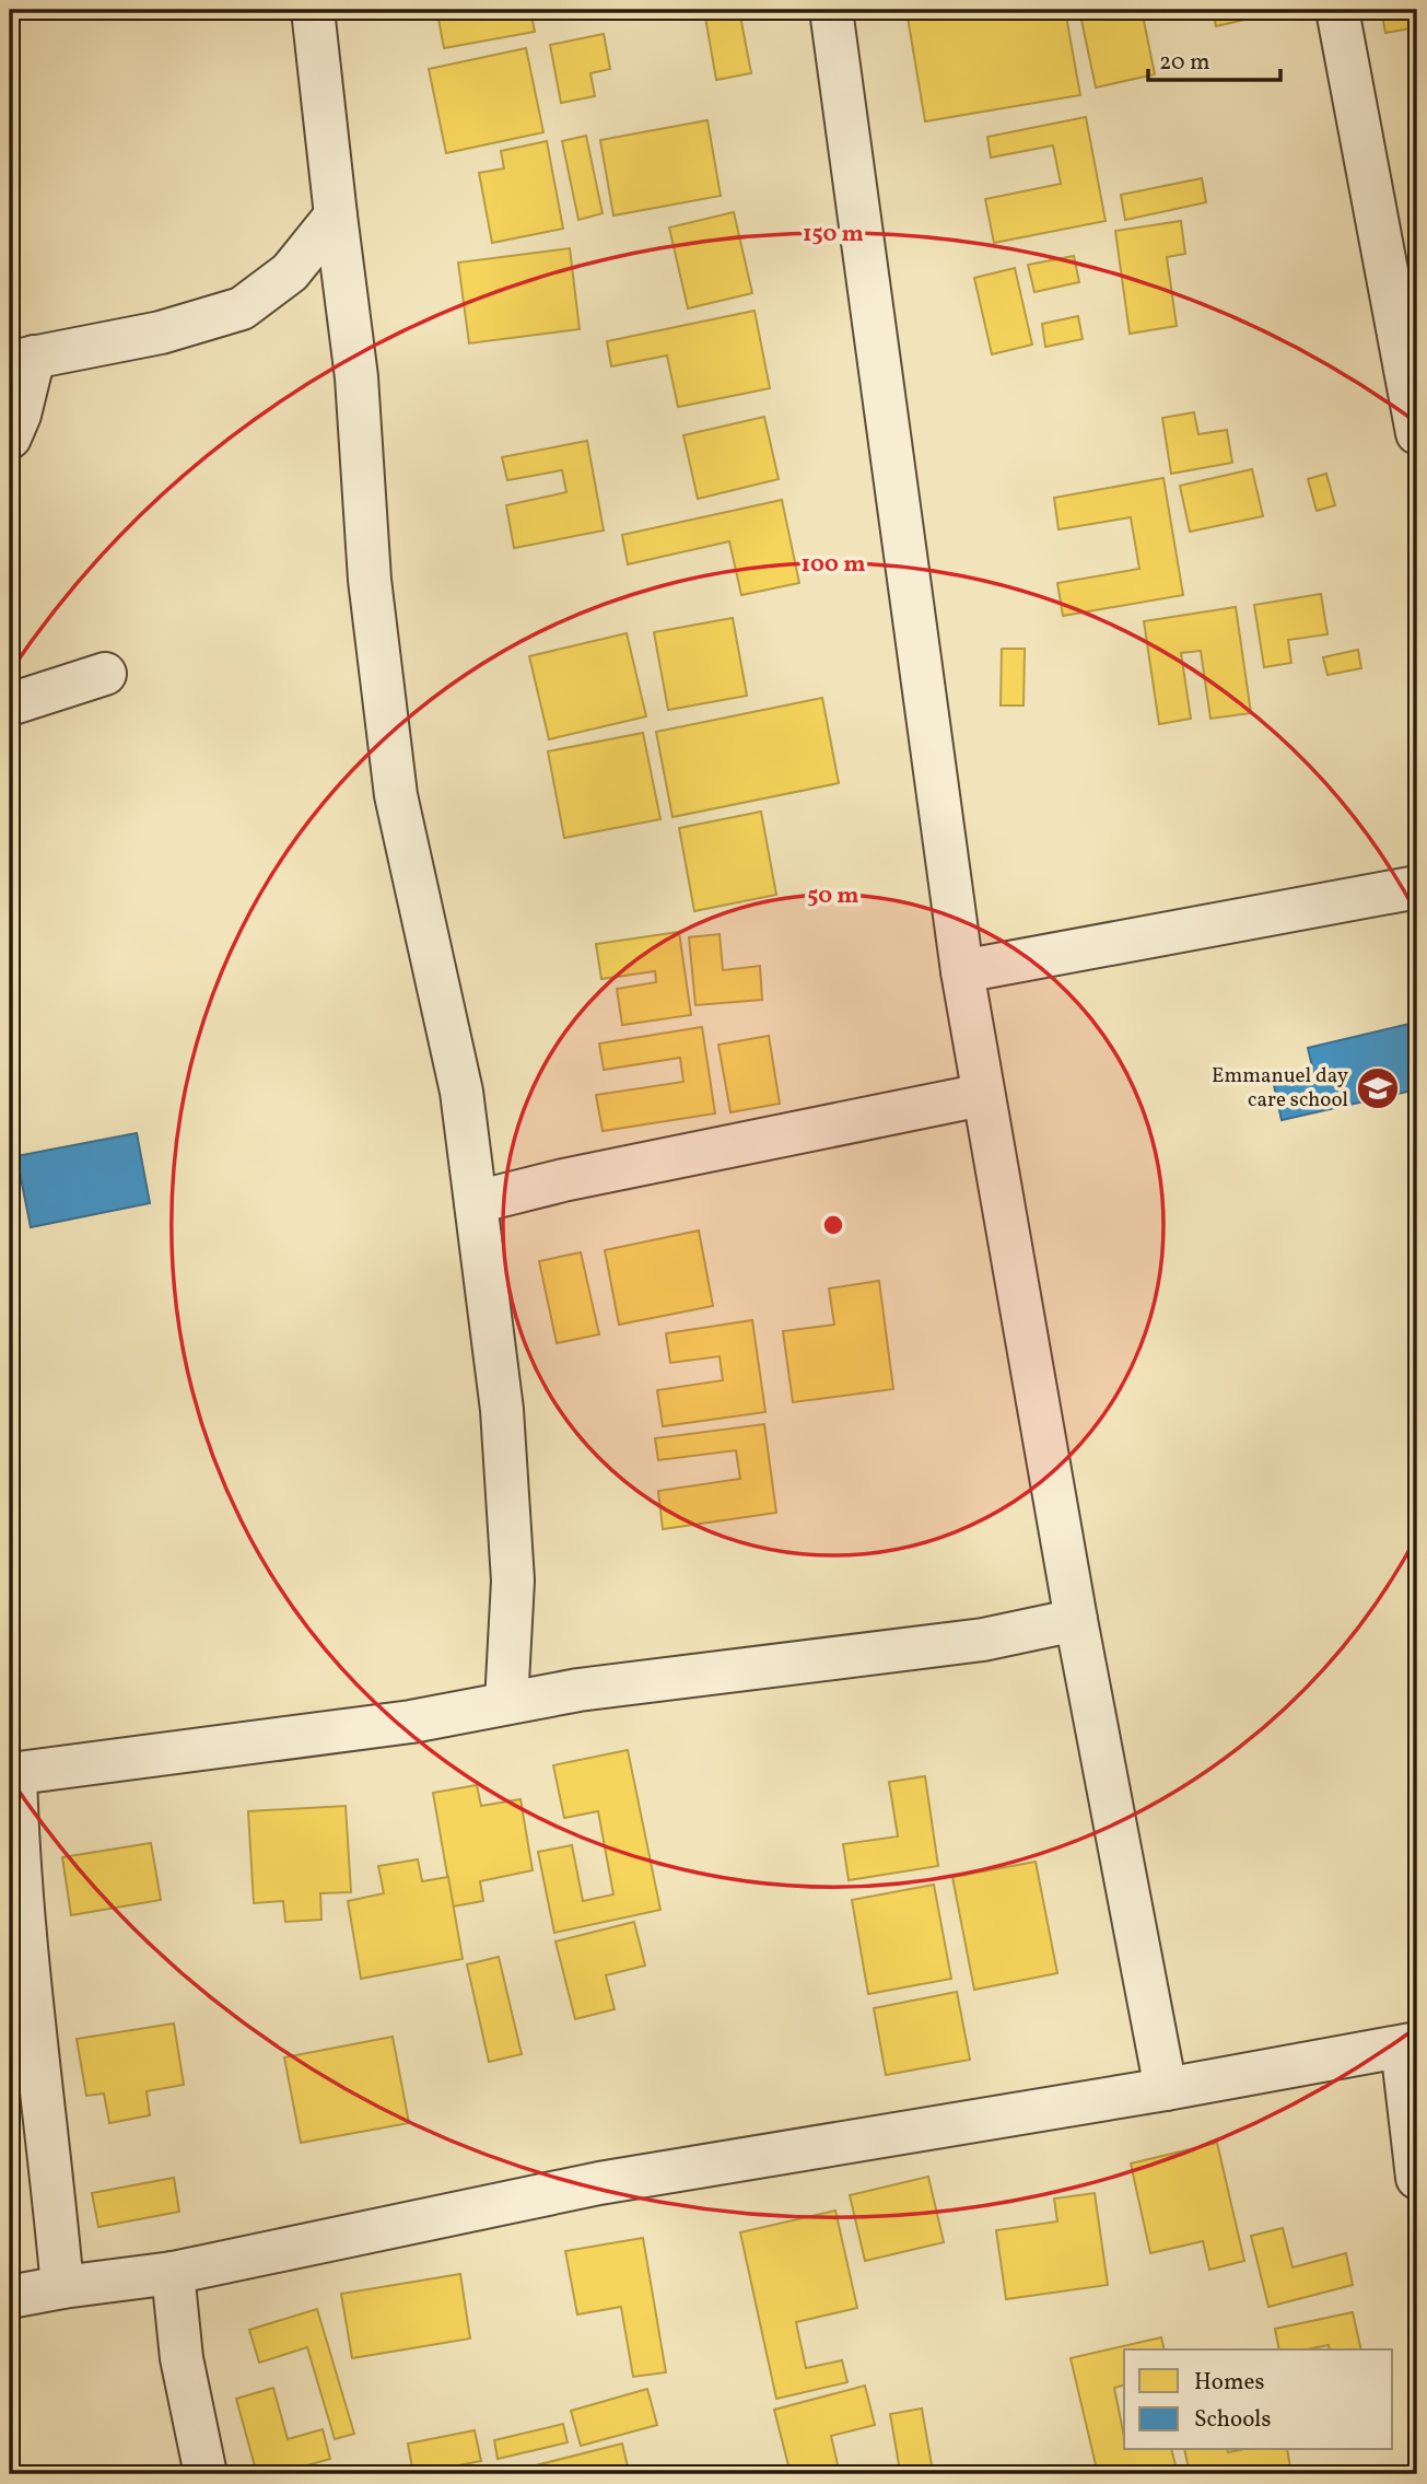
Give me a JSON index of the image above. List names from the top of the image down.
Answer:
{
  "places": {
    "school or university": ["Emmanuel day care school"]
  },
  "legend": ["Homes", "Schools"],
  "scale_bar": "20 m",
  "rings": ["150 m", "100 m", "50 m"]
}
